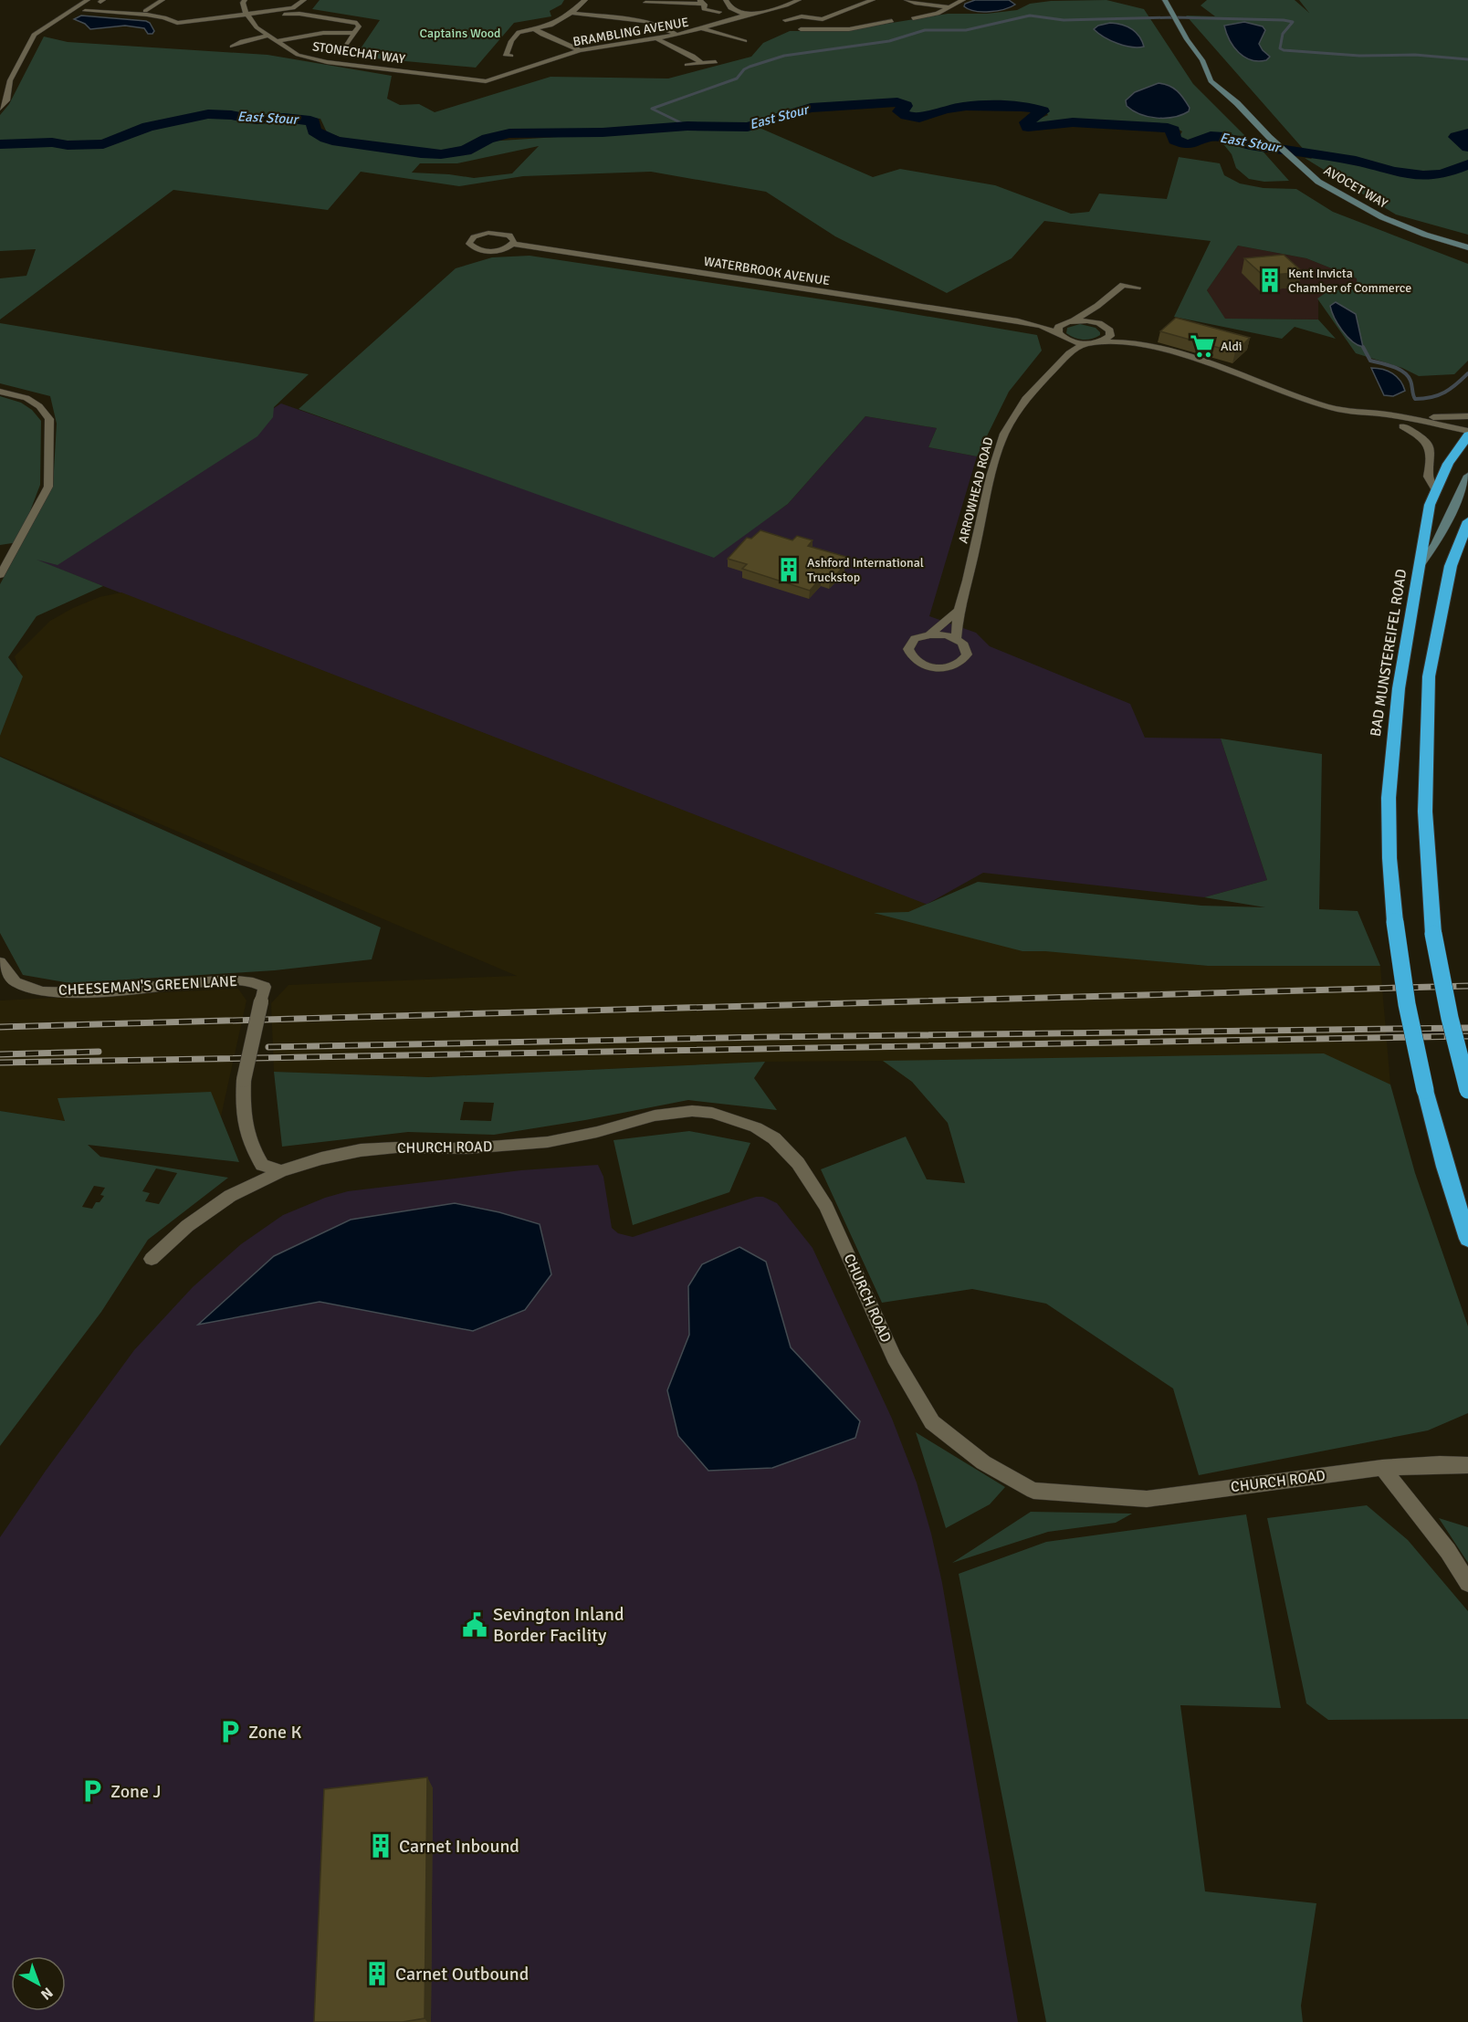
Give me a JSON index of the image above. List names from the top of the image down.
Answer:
{
  "streets": {
    "highway": ["BAD MUNSTEREIFEL ROAD"],
    "street": [
      "BRAMBLING AVENUE",
      "STONECHAT WAY",
      "AVOCET WAY",
      "WATERBROOK AVENUE",
      "ARROWHEAD ROAD",
      "CHEESEMAN'S GREEN LANE",
      "CHURCH ROAD"
    ]
  },
  "crossings": [
    ["BRAMBLING AVENUE", "STONECHAT WAY"],
    ["WATERBROOK AVENUE", "ARROWHEAD ROAD"],
    ["CHEESEMAN'S GREEN LANE", "CHURCH ROAD"]
  ],
  "water": ["East Stour"],
  "parks": ["Captains Wood"],
  "places": {
    "building": [
      "Kent Invicta Chamber of Commerce",
      "Ashford International Truckstop",
      "Carnet Inbound",
      "Carnet Outbound"
    ],
    "supermarket": ["Aldi"],
    "public building": ["Sevington Inland Border Facility"],
    "parking": ["Zone K", "Zone J"]
  },
  "north": "bottom right"
}
